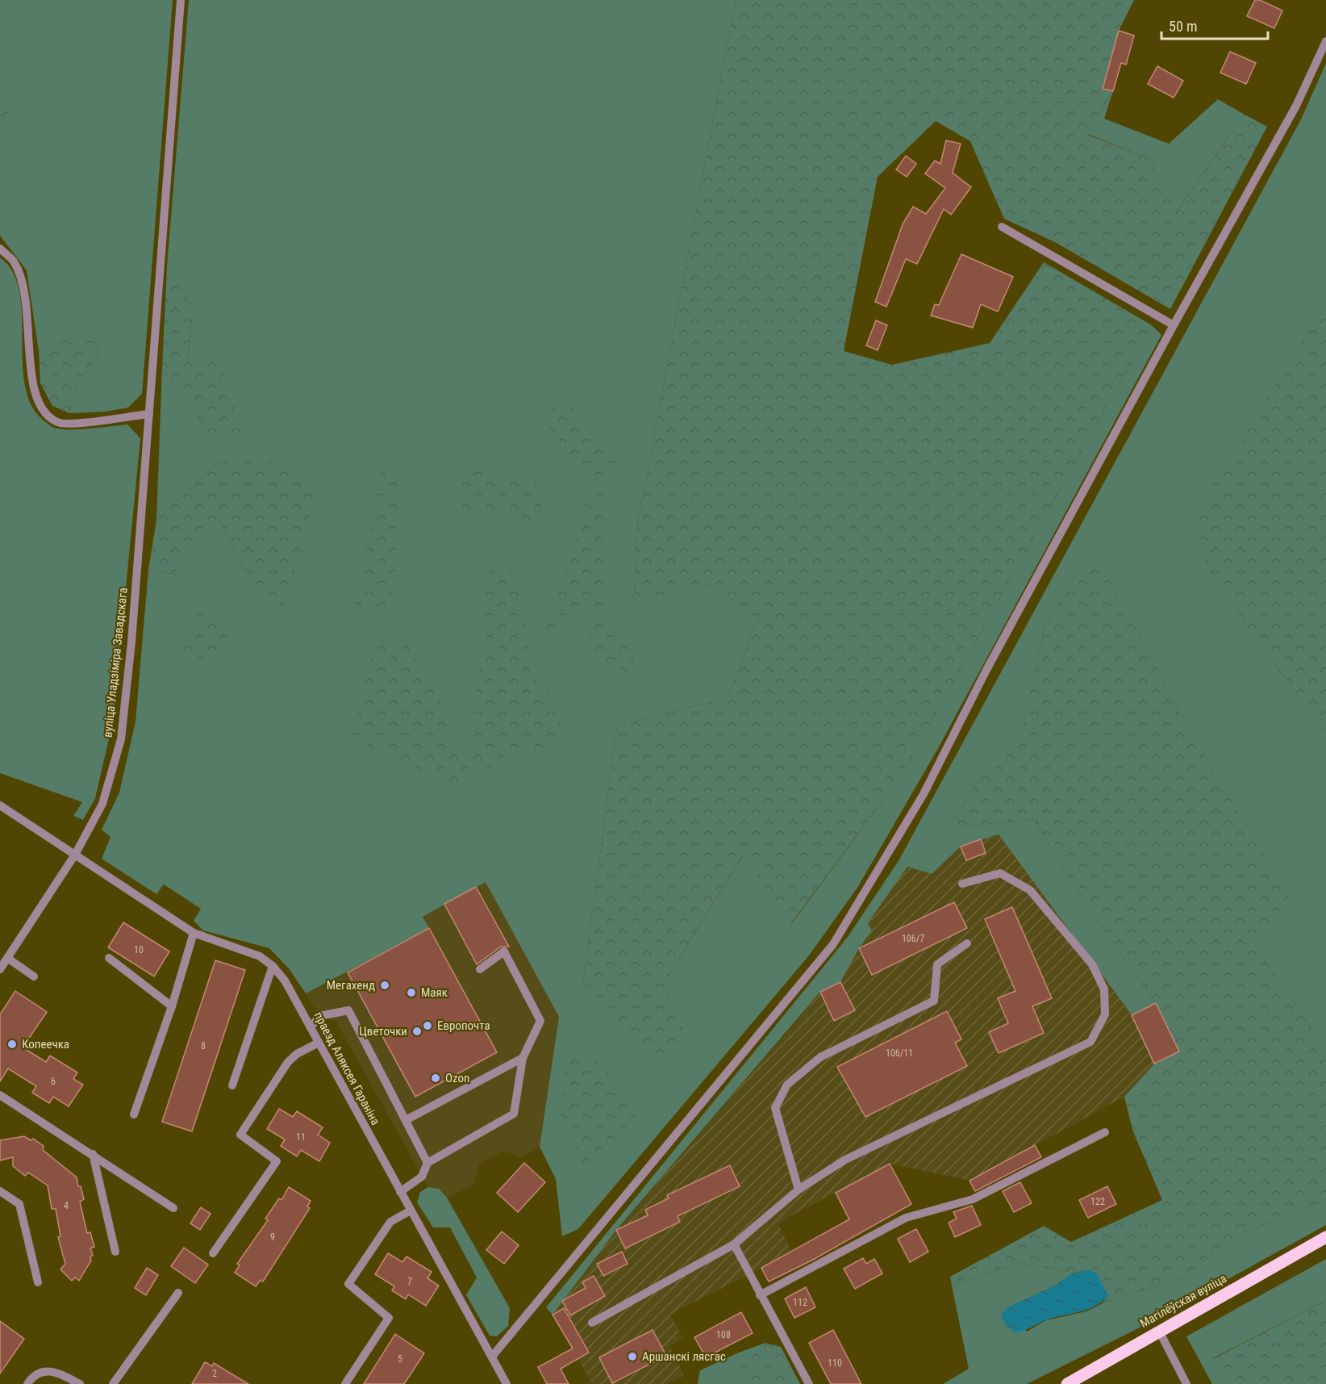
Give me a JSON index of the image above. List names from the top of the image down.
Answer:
{
  "streets": {
    "main road": ["Магілёўская вуліца"],
    "street": ["вуліца Уладзіміра Завадскага", "праезд Аляксея Гараніна"]
  },
  "crossings": [
    ["вуліца Уладзіміра Завадскага", "праезд Аляксея Гараніна"]
  ],
  "places": [
    "Мегахенд",
    "Маяк",
    "Европочта",
    "Цветочки",
    "Копеечка",
    "Ozon",
    "Аршанскі лясгас"
  ],
  "house_numbers": [
    "106/7",
    "10",
    "8",
    "106/11",
    "6",
    "11",
    "122",
    "4",
    "9",
    "7",
    "112",
    "108",
    "5",
    "110",
    "2"
  ],
  "scale_bar": "50 m"
}
